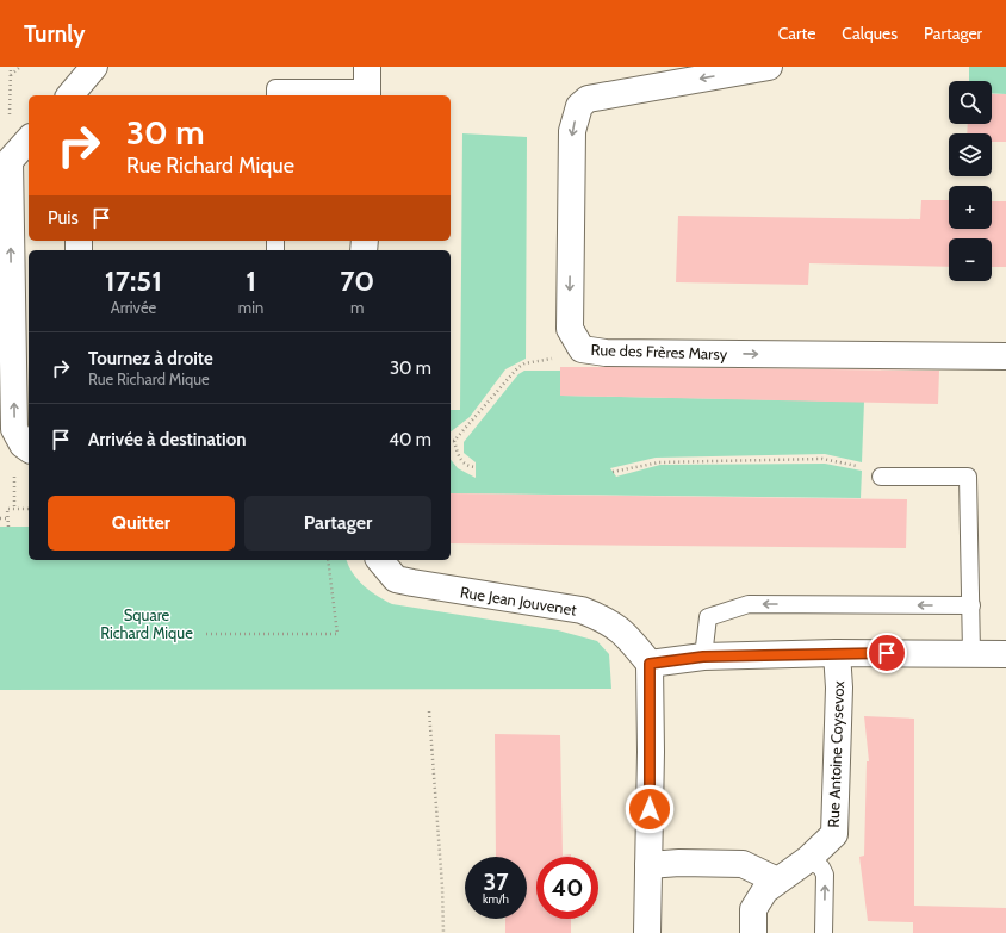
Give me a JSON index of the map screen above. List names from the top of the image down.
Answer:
{
  "streets": {
    "street": ["Rue des Frères Marsy", "Rue Jean Jouvenet", "Rue Antoine Coysevox"]
  },
  "parks": ["Square Richard Mique"],
  "page": {
    "header": "Turnly",
    "nav": ["Carte", "Calques", "Partager"],
    "map_buttons": ["+", "−"],
    "turn": ["30 m", "Rue Richard Mique"],
    "then": "Puis",
    "eta": [
      "17:51",
      "Arrivée",
      "1",
      "min",
      "70",
      "m"
    ],
    "list": [
      {
        "name": "Tournez à droite",
        "note": "Rue Richard Mique",
        "value": "30 m"
      },
      {
        "name": "Arrivée à destination",
        "value": "40 m"
      }
    ],
    "buttons": ["Quitter", "Partager"],
    "speed": "37 km/h",
    "limit": "40"
  }
}
